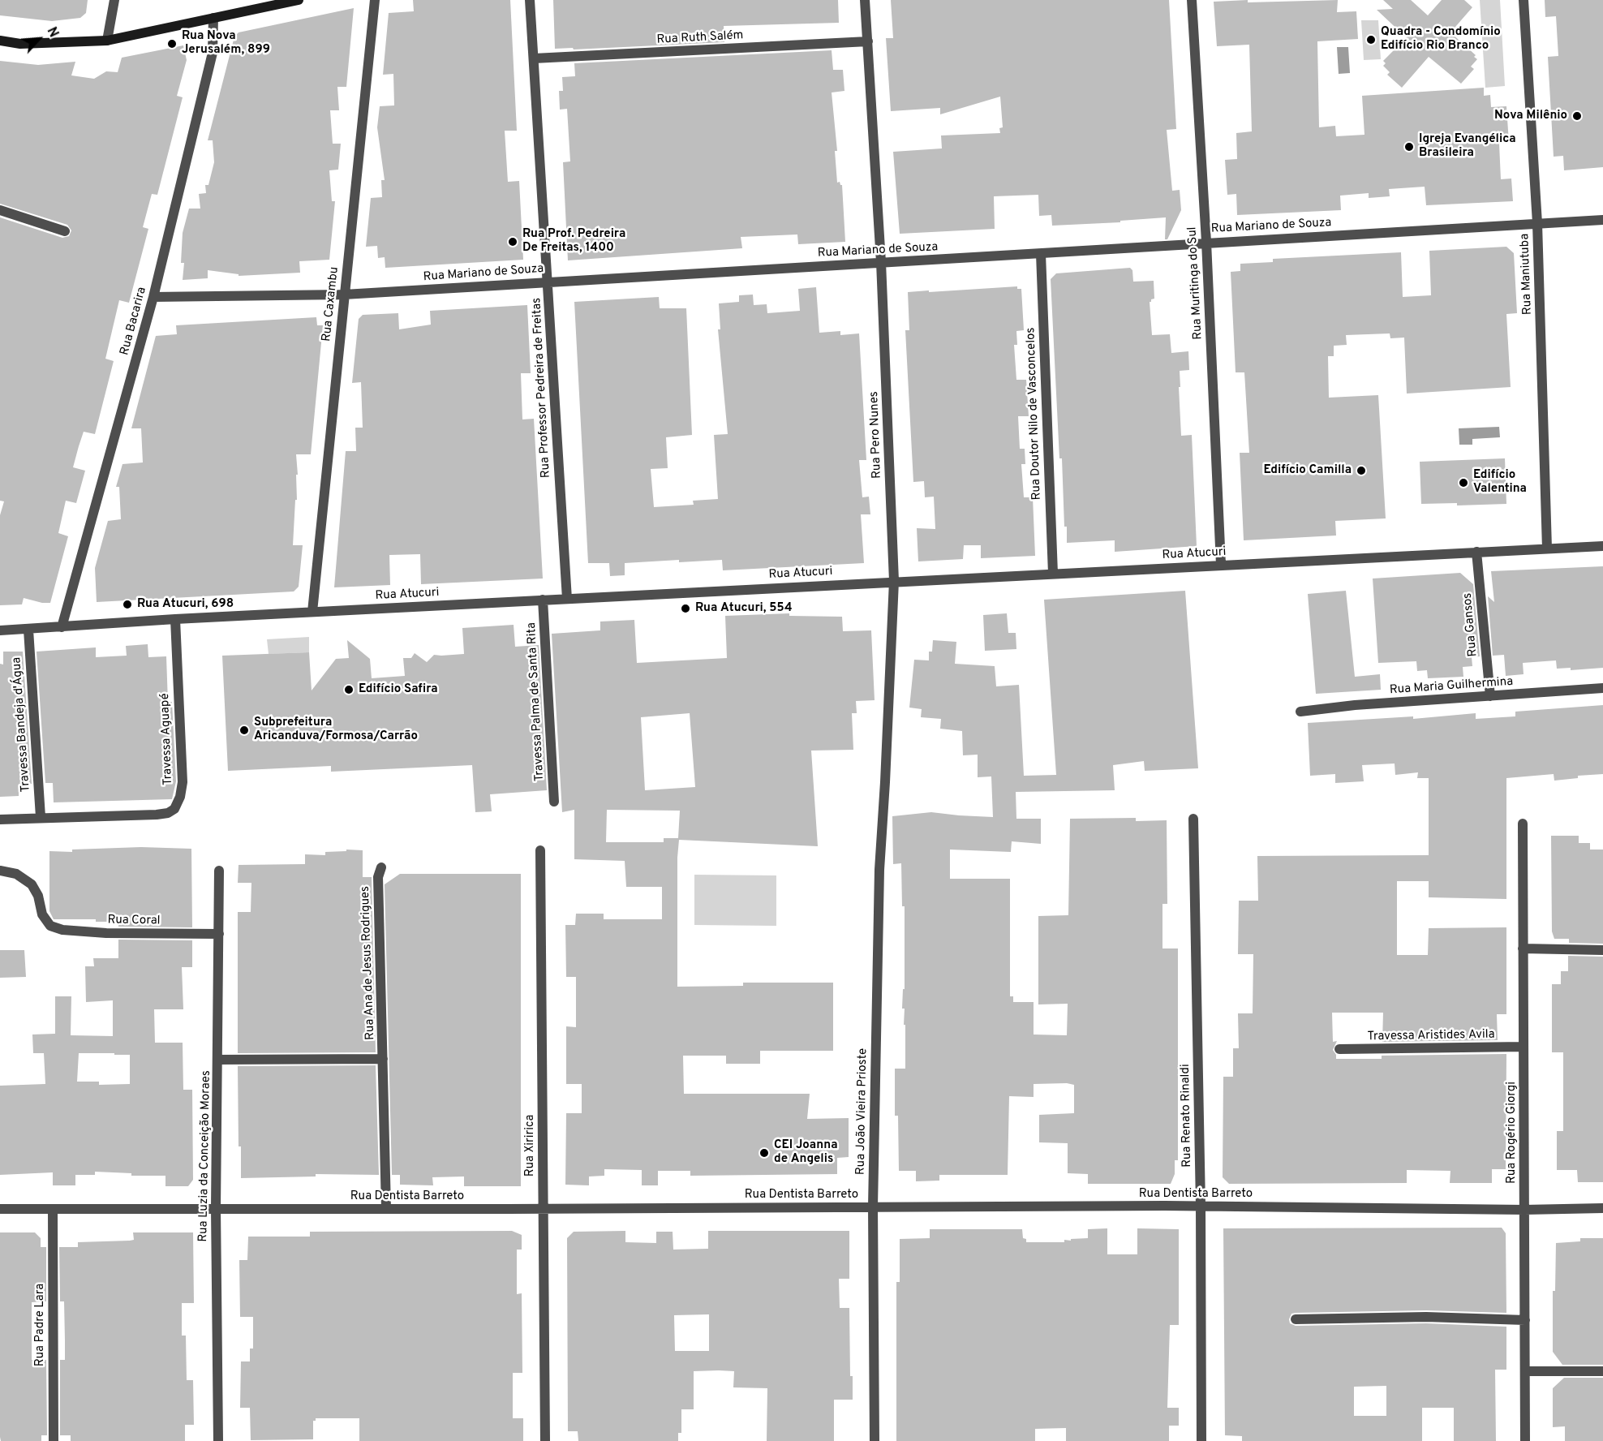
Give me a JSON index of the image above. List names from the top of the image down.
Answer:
{
  "streets": {
    "street": [
      "Rua Ruth Salém",
      "Rua Mariano de Souza",
      "Rua Maniutuba",
      "Rua Muritinga do Sul",
      "Rua Caxambu",
      "Rua Bacarira",
      "Rua Professor Pedreira de Freitas",
      "Rua Doutor Nilo de Vasconcelos",
      "Rua Pero Nunes",
      "Rua Atucuri",
      "Rua Gansos",
      "Rua Maria Guilhermina",
      "Travessa Palma de Santa Rita",
      "Travessa Bandeja d'Água",
      "Travessa Aguapé",
      "Rua Coral",
      "Rua Ana de Jesus Rodrigues",
      "Travessa Aristides Avila",
      "Rua João Vieira Prioste",
      "Rua Renato Rinaldi",
      "Rua Rogério Giorgi",
      "Rua Xiririca",
      "Rua Luzia da Conceição Moraes",
      "Rua Dentista Barreto",
      "Rua Padre Lara"
    ]
  },
  "crossings": [
    ["Rua Ruth Salém", "Rua Professor Pedreira de Freitas"],
    ["Rua Ruth Salém", "Rua Pero Nunes"],
    ["Rua Mariano de Souza", "Rua Maniutuba"],
    ["Rua Mariano de Souza", "Rua Muritinga do Sul"],
    ["Rua Mariano de Souza", "Rua Caxambu"],
    ["Rua Mariano de Souza", "Rua Bacarira"],
    ["Rua Mariano de Souza", "Rua Professor Pedreira de Freitas"],
    ["Rua Mariano de Souza", "Rua Doutor Nilo de Vasconcelos"],
    ["Rua Mariano de Souza", "Rua Pero Nunes"],
    ["Rua Maniutuba", "Rua Atucuri"],
    ["Rua Muritinga do Sul", "Rua Atucuri"],
    ["Rua Caxambu", "Rua Atucuri"],
    ["Rua Bacarira", "Rua Atucuri"],
    ["Rua Professor Pedreira de Freitas", "Rua Atucuri"],
    ["Rua Doutor Nilo de Vasconcelos", "Rua Atucuri"],
    ["Rua Pero Nunes", "Rua Atucuri"],
    ["Rua Pero Nunes", "Rua João Vieira Prioste"],
    ["Rua Atucuri", "Rua Gansos"],
    ["Rua Atucuri", "Travessa Palma de Santa Rita"],
    ["Rua Atucuri", "Travessa Bandeja d'Água"],
    ["Rua Atucuri", "Travessa Aguapé"],
    ["Rua Gansos", "Rua Maria Guilhermina"],
    ["Travessa Bandeja d'Água", "Travessa Aguapé"],
    ["Rua Coral", "Rua Luzia da Conceição Moraes"],
    ["Rua Ana de Jesus Rodrigues", "Rua Dentista Barreto"],
    ["Travessa Aristides Avila", "Rua Rogério Giorgi"],
    ["Rua João Vieira Prioste", "Rua Dentista Barreto"],
    ["Rua Renato Rinaldi", "Rua Dentista Barreto"],
    ["Rua Rogério Giorgi", "Rua Dentista Barreto"],
    ["Rua Xiririca", "Rua Dentista Barreto"],
    ["Rua Luzia da Conceição Moraes", "Rua Dentista Barreto"],
    ["Rua Dentista Barreto", "Rua Padre Lara"]
  ],
  "places": [
    "Quadra - Condomínio Edifício Rio Branco",
    "Rua Nova Jerusalém, 899",
    "Nova Milênio",
    "Igreja Evangélica Brasileira",
    "Rua Prof. Pedreira De Freitas, 1400",
    "Edifício Camilla",
    "Edifício Valentina",
    "Rua Atucuri, 698",
    "Rua Atucuri, 554",
    "Edifício Safira",
    "Subprefeitura Aricanduva/Formosa/Carrão",
    "CEI Joanna de Angelis"
  ],
  "north": "top right"
}
